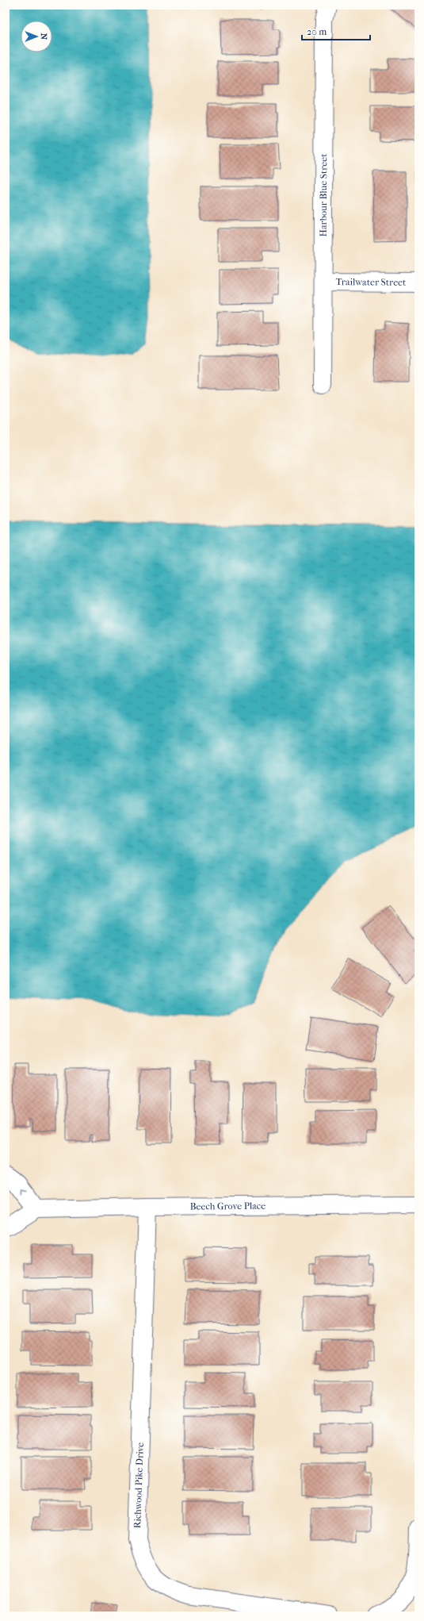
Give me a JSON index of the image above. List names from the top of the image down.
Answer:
{
  "streets": {
    "street": [
      "Harbour Blue Street",
      "Trailwater Street",
      "Beech Grove Place",
      "Richwood Pike Drive"
    ]
  },
  "crossings": [
    ["Harbour Blue Street", "Trailwater Street"],
    ["Beech Grove Place", "Richwood Pike Drive"]
  ],
  "scale_bar": "20 m",
  "north": "right"
}
